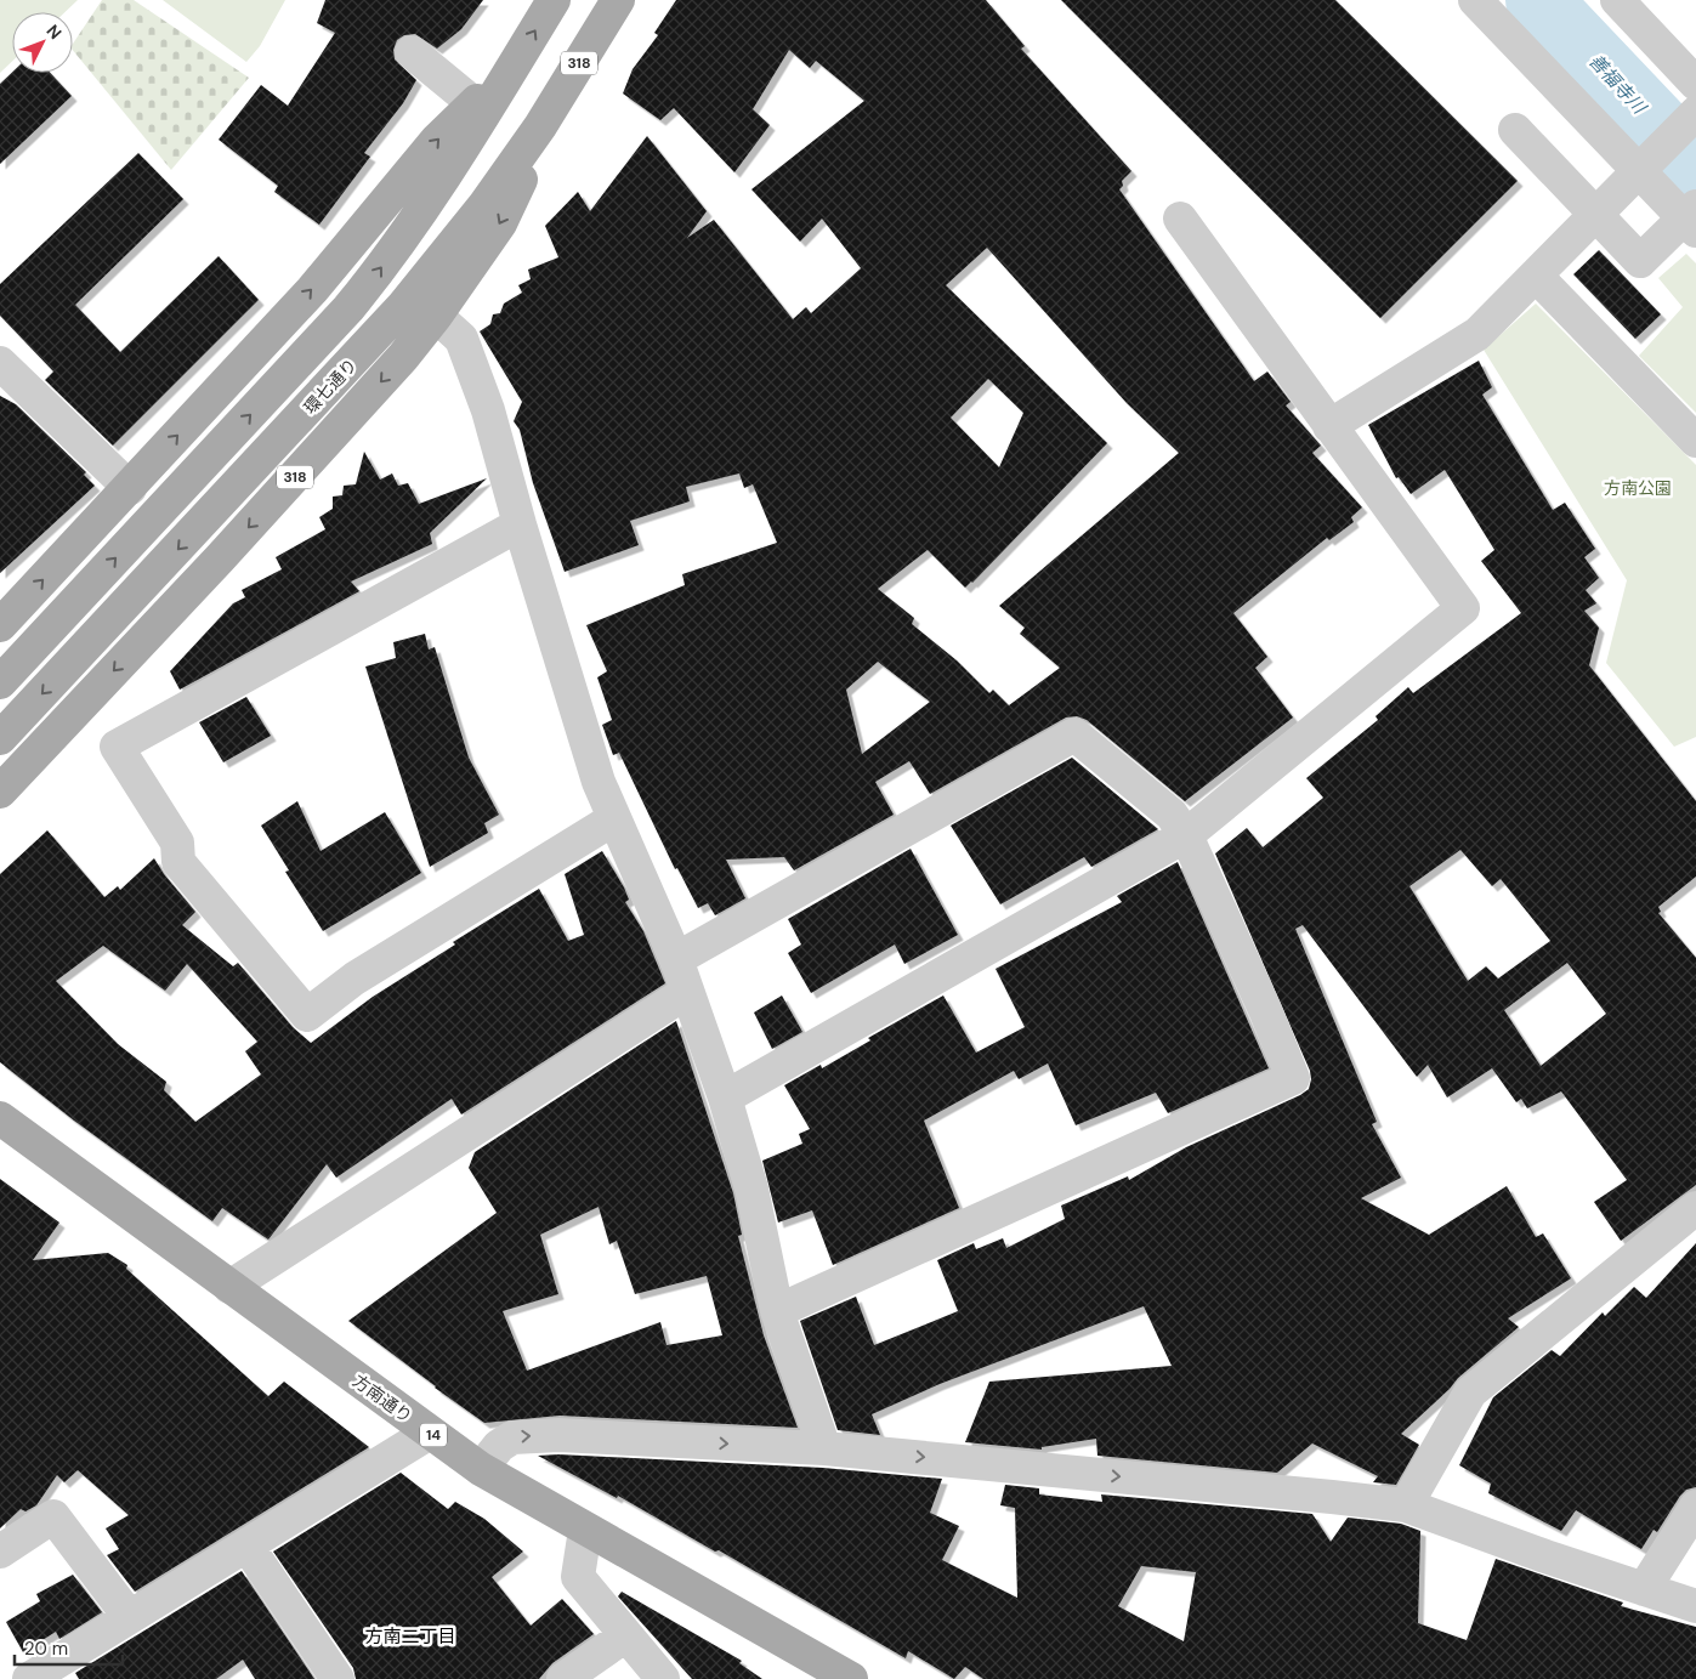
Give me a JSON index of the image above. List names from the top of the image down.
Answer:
{
  "streets": {
    "main road": [
      "318",
      "環七通り",
      "方南通り",
      "14"
    ]
  },
  "crossings": [
    ["318", "環七通り"]
  ],
  "districts": ["方南二丁目"],
  "water": ["善福寺川"],
  "parks": ["方南公園"],
  "scale_bar": "20 m",
  "north": "top right"
}
